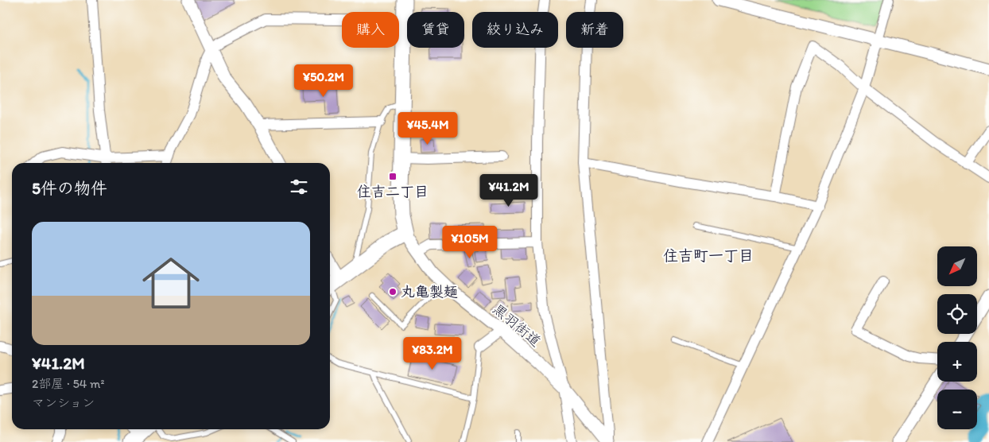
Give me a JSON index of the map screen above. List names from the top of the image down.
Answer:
{
  "streets": {
    "street": ["黒羽街道"]
  },
  "districts": ["住吉町一丁目"],
  "places": {
    "transit": ["住吉二丁目"],
    "other": ["丸亀製麺"]
  },
  "north": "bottom left",
  "page": {
    "chip": [
      "購入",
      "賃貸",
      "絞り込み",
      "新着"
    ],
    "price": [
      "¥50.2M",
      "¥45.4M",
      "¥41.2M",
      "¥105M",
      "¥83.2M"
    ],
    "heading": "5件の物件",
    "list": [
      {
        "name": "¥41.2M",
        "note": "2部屋 · 54 m² · マンション"
      }
    ],
    "map_buttons": ["+", "−"]
  }
}
